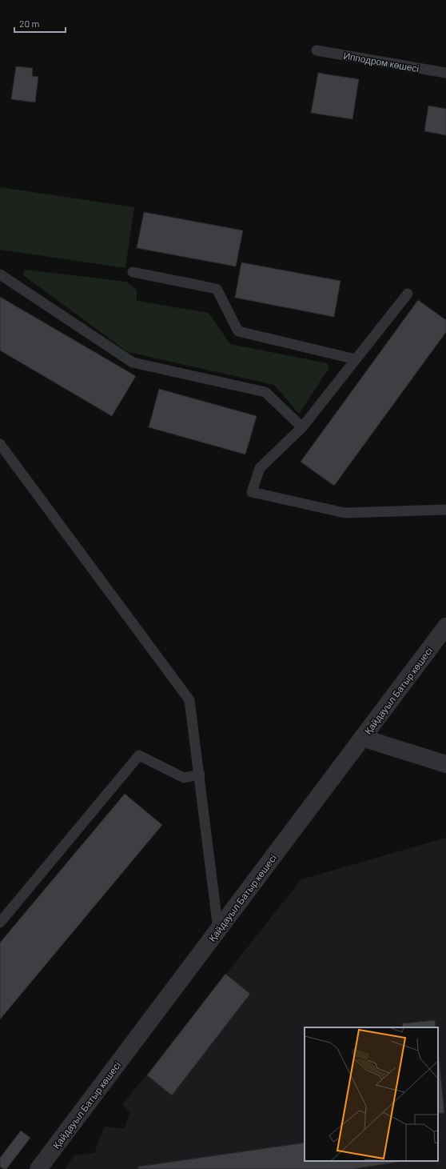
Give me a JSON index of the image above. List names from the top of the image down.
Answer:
{
  "streets": {
    "street": ["Қайдауыл Батыр көшесі"],
    "lane": ["Ипподром көшесі"]
  },
  "scale_bar": "20 m"
}
